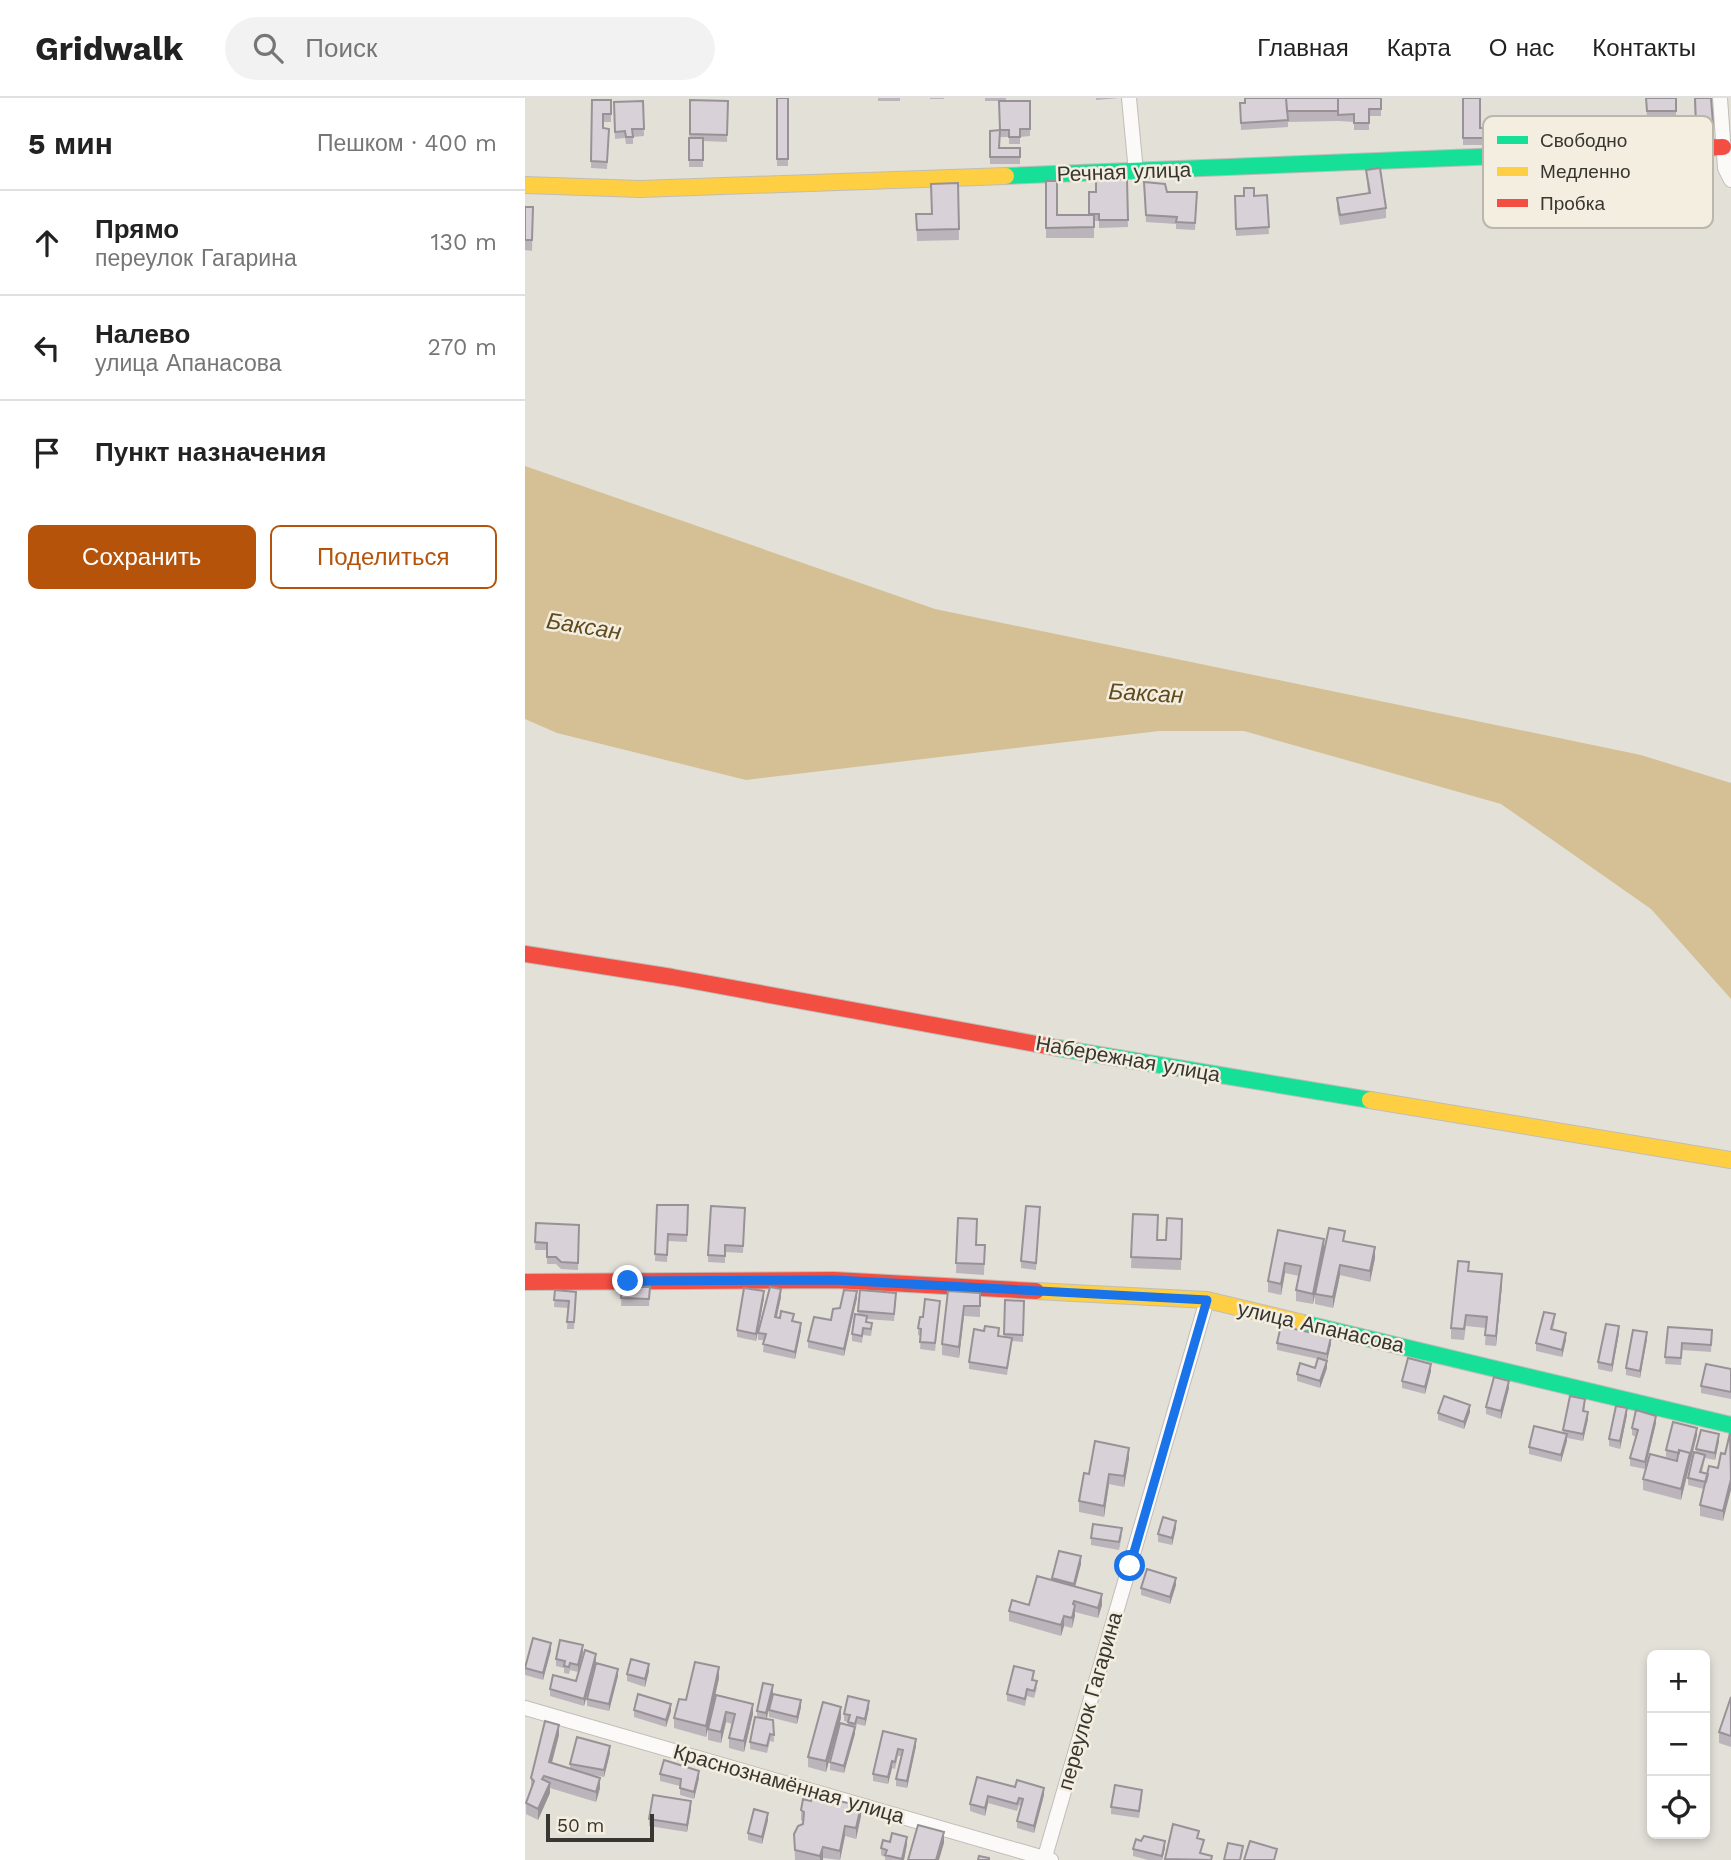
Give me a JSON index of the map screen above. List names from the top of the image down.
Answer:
{
  "streets": {
    "street": [
      "Речная улица",
      "Набережная улица",
      "улица Апанасова",
      "переулок Гагарина",
      "Краснознамённая улица"
    ]
  },
  "crossings": [
    ["улица Апанасова", "переулок Гагарина"],
    ["переулок Гагарина", "Краснознамённая улица"]
  ],
  "water": ["Баксан"],
  "legend": ["Свободно", "Медленно", "Пробка"],
  "scale_bar": "50 m",
  "page": {
    "header": "Gridwalk",
    "search": "Поиск",
    "nav": [
      "Главная",
      "Карта",
      "О нас",
      "Контакты"
    ],
    "heading": ["5 мин", "Пешком · 400 m"],
    "list": [
      ["Прямо", "переулок Гагарина", "130 m"],
      ["Налево", "улица Апанасова", "270 m"],
      "Пункт назначения"
    ],
    "buttons": ["Сохранить", "Поделиться"],
    "map_buttons": ["+", "−"],
    "scale": "50 m"
  }
}
